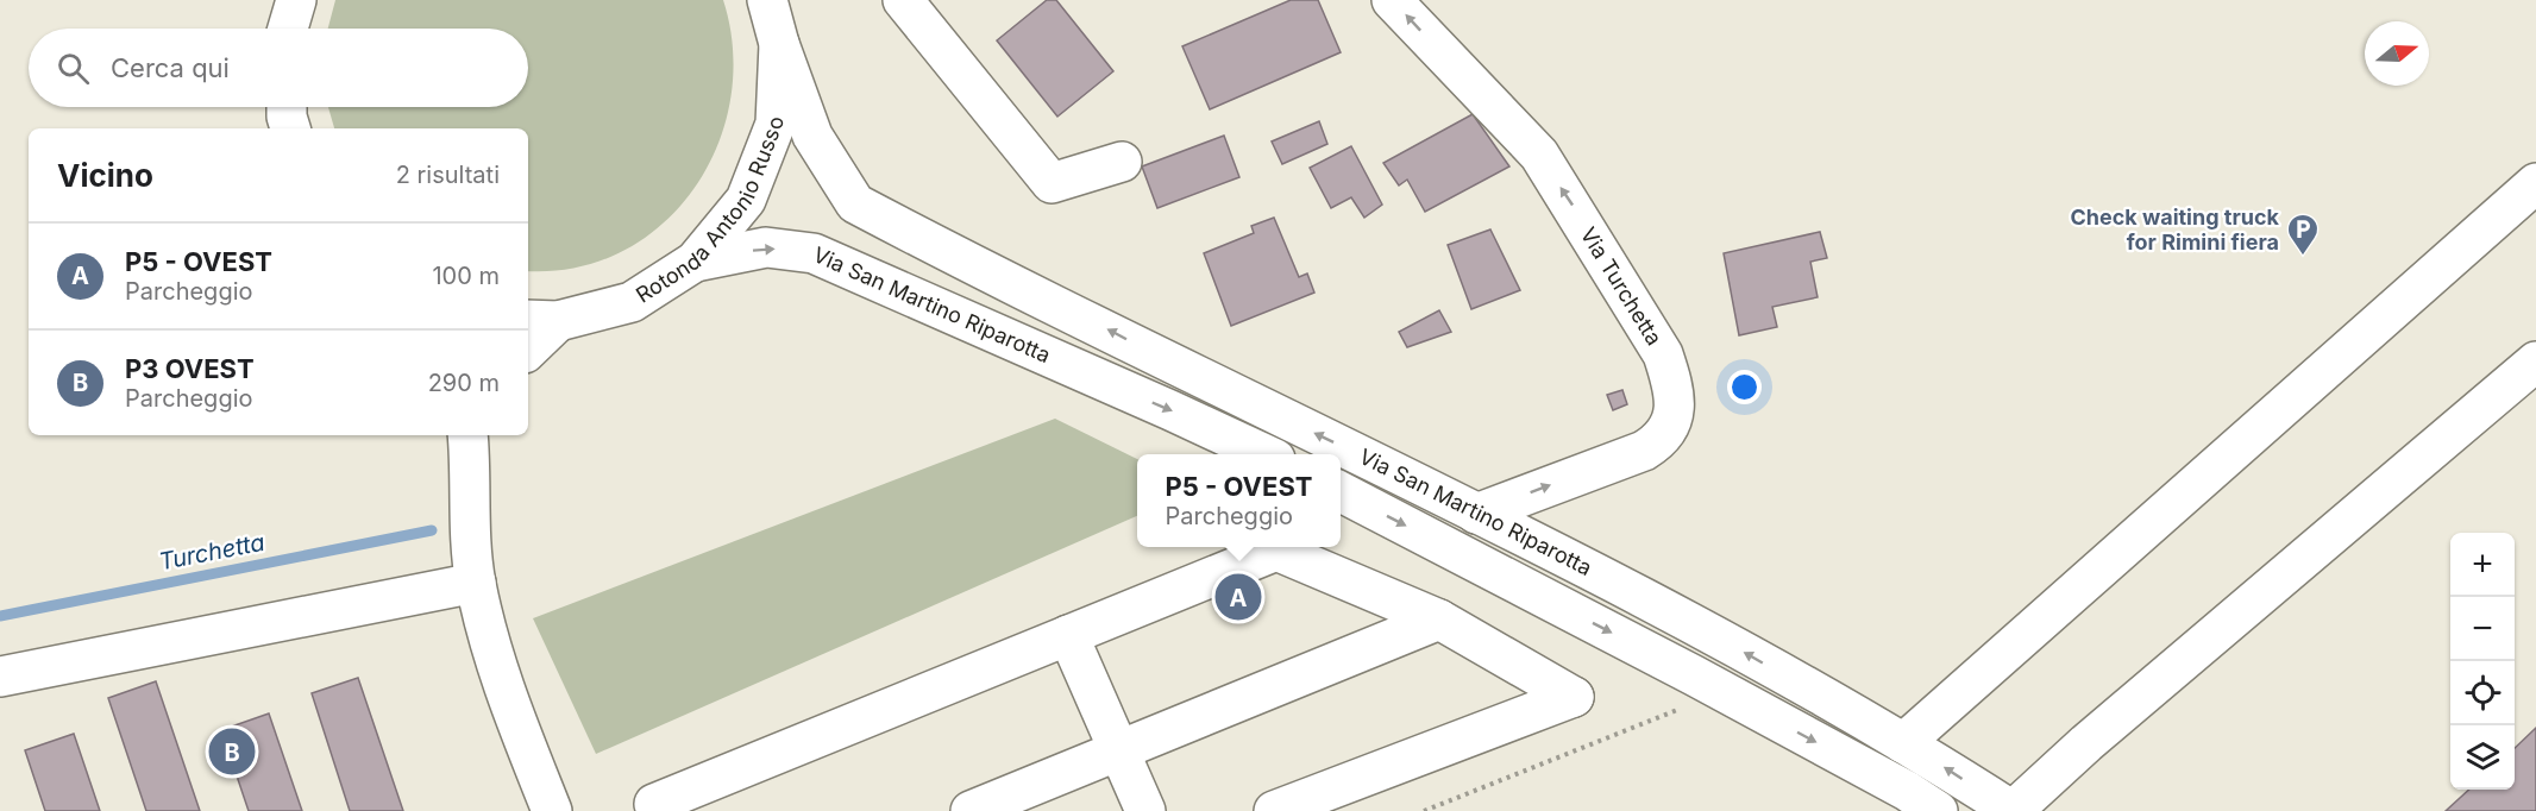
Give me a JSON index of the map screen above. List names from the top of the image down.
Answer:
{
  "streets": {
    "street": ["Rotonda Antonio Russo", "Via Turchetta", "Via San Martino Riparotta"]
  },
  "crossings": [
    ["Rotonda Antonio Russo", "Via San Martino Riparotta"],
    ["Via Turchetta", "Via San Martino Riparotta"]
  ],
  "water": ["Turchetta"],
  "places": {
    "parking": ["Check waiting truck for Rimini fiera"]
  },
  "north": "right",
  "page": {
    "search": "Cerca qui",
    "heading": ["Vicino", "2 risultati"],
    "list": [
      {
        "mark": "A",
        "name": "P5 - OVEST",
        "note": "Parcheggio",
        "value": "100 m"
      },
      {
        "mark": "B",
        "name": "P3 OVEST",
        "note": "Parcheggio",
        "value": "290 m"
      }
    ],
    "popup": ["P5 - OVEST", "Parcheggio"],
    "map_buttons": ["+", "−"],
    "pins": ["A", "B"]
  }
}
